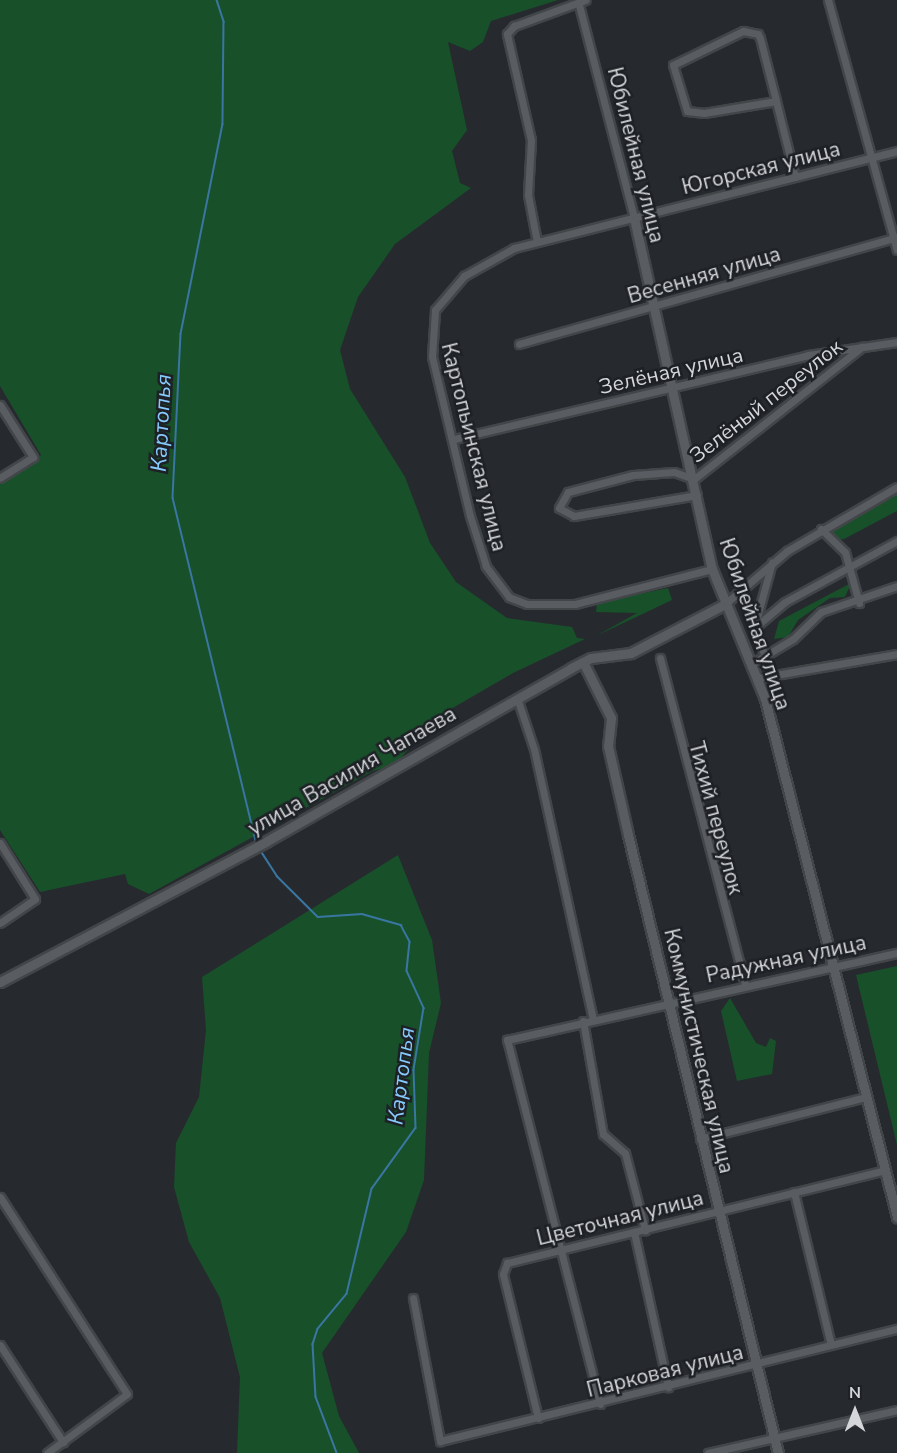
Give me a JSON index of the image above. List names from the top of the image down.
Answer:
{
  "streets": {
    "street": [
      "Юбилейная улица",
      "Югорская улица",
      "Весенняя улица",
      "Зелёная улица",
      "Зелёный переулок",
      "Картопьинская улица",
      "улица Василия Чапаева",
      "Тихий переулок",
      "Радужная улица",
      "Коммунистическая улица",
      "Цветочная улица",
      "Парковая улица"
    ]
  },
  "crossings": [
    ["Юбилейная улица", "Югорская улица"],
    ["Юбилейная улица", "Весенняя улица"],
    ["Юбилейная улица", "Зелёная улица"],
    ["Юбилейная улица", "Зелёный переулок"],
    ["Юбилейная улица", "Картопьинская улица"],
    ["Юбилейная улица", "улица Василия Чапаева"],
    ["Юбилейная улица", "Радужная улица"],
    ["Юбилейная улица", "Цветочная улица"],
    ["Югорская улица", "Картопьинская улица"],
    ["Зелёная улица", "Зелёный переулок"],
    ["Зелёная улица", "Картопьинская улица"],
    ["улица Василия Чапаева", "Коммунистическая улица"],
    ["Тихий переулок", "Радужная улица"],
    ["Радужная улица", "Коммунистическая улица"],
    ["Радужная улица", "Цветочная улица"],
    ["Коммунистическая улица", "Цветочная улица"],
    ["Коммунистическая улица", "Парковая улица"],
    ["Цветочная улица", "Парковая улица"]
  ],
  "water": ["Картопья"],
  "north": "top"
}
